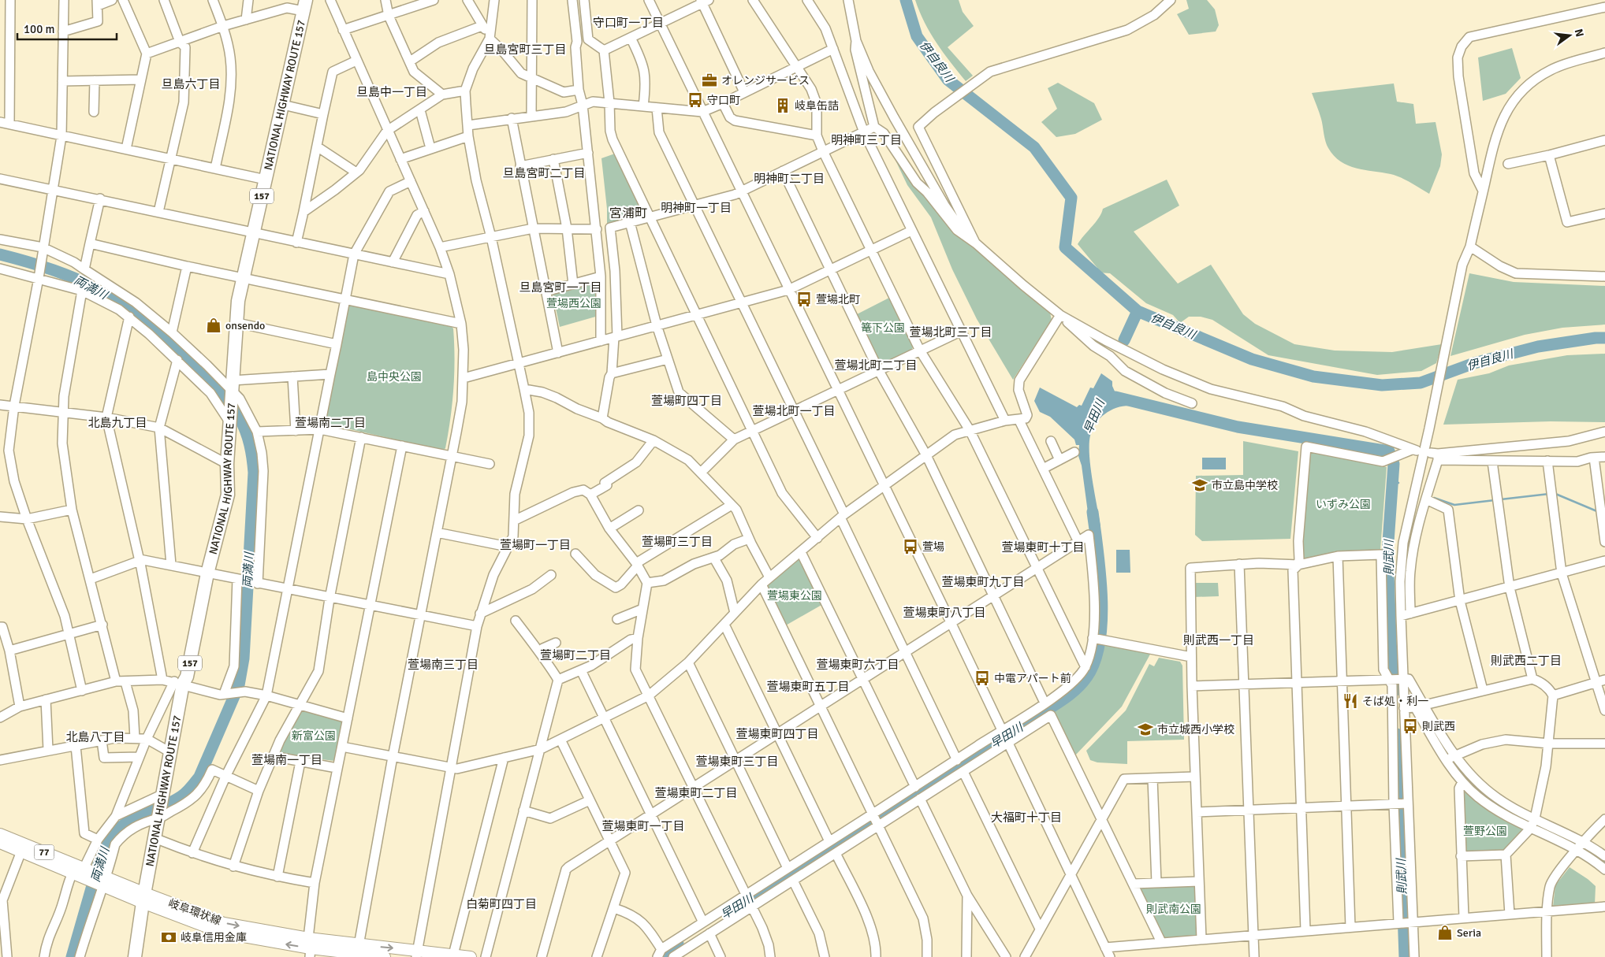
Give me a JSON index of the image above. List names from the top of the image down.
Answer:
{
  "streets": {
    "highway": ["NATIONAL HIGHWAY ROUTE 157", "157"],
    "main road": ["77", "岐阜環状線"]
  },
  "crossings": [
    ["NATIONAL HIGHWAY ROUTE 157", "岐阜環状線"]
  ],
  "districts": [
    "守口町一丁目",
    "旦島宮町三丁目",
    "旦島六丁目",
    "旦島中一丁目",
    "明神町三丁目",
    "旦島宮町二丁目",
    "明神町二丁目",
    "明神町一丁目",
    "宮浦町",
    "旦島宮町一丁目",
    "萱場北町三丁目",
    "萱場北町二丁目",
    "萱場町四丁目",
    "萱場北町一丁目",
    "北島九丁目",
    "萱場南二丁目",
    "萱場町三丁目",
    "萱場町一丁目",
    "萱場東町十丁目",
    "萱場東町九丁目",
    "萱場東町八丁目",
    "則武西一丁目",
    "萱場町二丁目",
    "則武西二丁目",
    "萱場南三丁目",
    "萱場東町六丁目",
    "萱場東町五丁目",
    "萱場東町四丁目",
    "北島八丁目",
    "萱場南一丁目",
    "萱場東町三丁目",
    "萱場東町二丁目",
    "大福町十丁目",
    "萱場東町一丁目",
    "白菊町四丁目"
  ],
  "water": [
    "伊自良川",
    "両満川",
    "早田川",
    "則武川"
  ],
  "parks": [
    "萱場西公園",
    "篭下公園",
    "島中央公園",
    "いずみ公園",
    "萱場東公園",
    "新富公園",
    "萱野公園",
    "則武南公園"
  ],
  "places": {
    "office": ["オレンジサービス"],
    "bus stop": [
      "守口町",
      "萱場北町",
      "萱場",
      "中電アパート前",
      "則武西"
    ],
    "building": ["岐阜缶詰"],
    "shop": ["onsendo", "Seria"],
    "school or university": ["市立島中学校", "市立城西小学校"],
    "restaurant": ["そば処・利一"],
    "bank": ["岐阜信用金庫"]
  },
  "scale_bar": "100 m",
  "north": "right"
}
